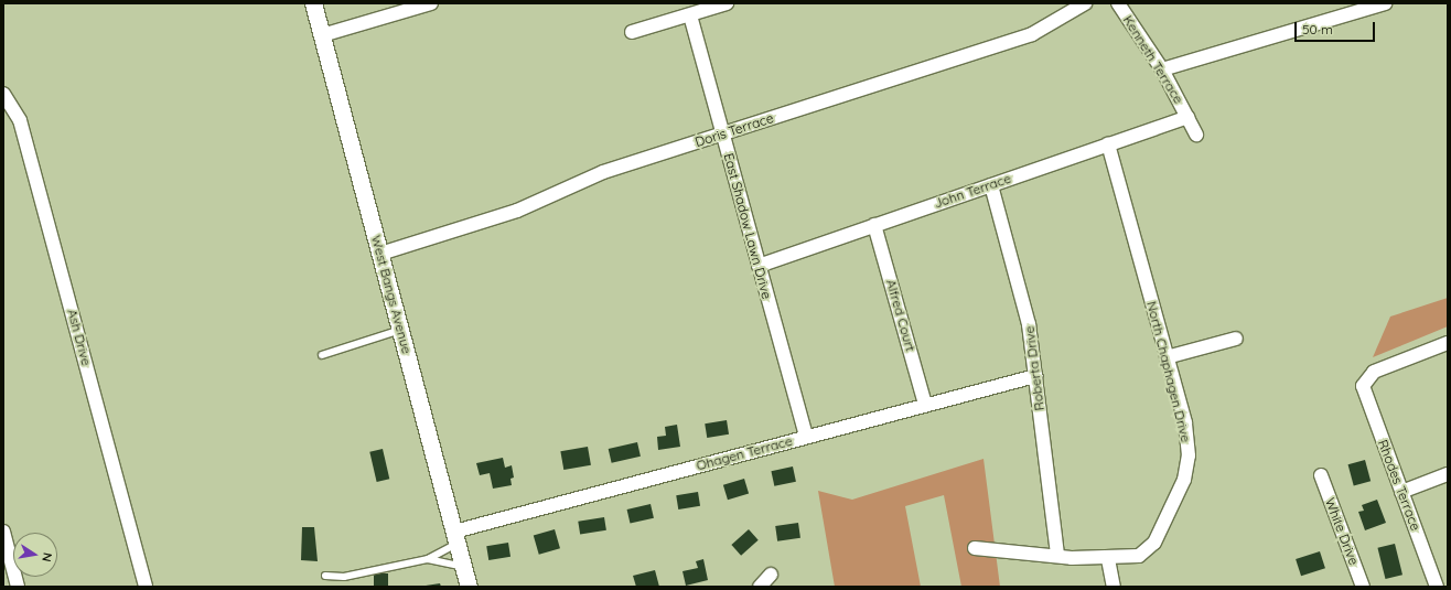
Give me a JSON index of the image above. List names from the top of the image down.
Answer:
{
  "streets": {
    "street": [
      "Kenneth Terrace",
      "Doris Terrace",
      "John Terrace",
      "East Shadow Lawn Drive",
      "West Bangs Avenue",
      "Alfred Court",
      "Ash Drive",
      "Roberta Drive",
      "North Chaphagen Drive",
      "Ohagen Terrace",
      "Rhodes Terrace",
      "White Drive"
    ]
  },
  "crossings": [
    ["Kenneth Terrace", "John Terrace"],
    ["Doris Terrace", "East Shadow Lawn Drive"],
    ["Doris Terrace", "West Bangs Avenue"],
    ["John Terrace", "East Shadow Lawn Drive"],
    ["John Terrace", "Alfred Court"],
    ["John Terrace", "Roberta Drive"],
    ["John Terrace", "North Chaphagen Drive"],
    ["East Shadow Lawn Drive", "Ohagen Terrace"],
    ["West Bangs Avenue", "Ohagen Terrace"],
    ["Alfred Court", "Ohagen Terrace"],
    ["Roberta Drive", "North Chaphagen Drive"],
    ["Roberta Drive", "Ohagen Terrace"]
  ],
  "scale_bar": "50 m",
  "north": "right"
}
